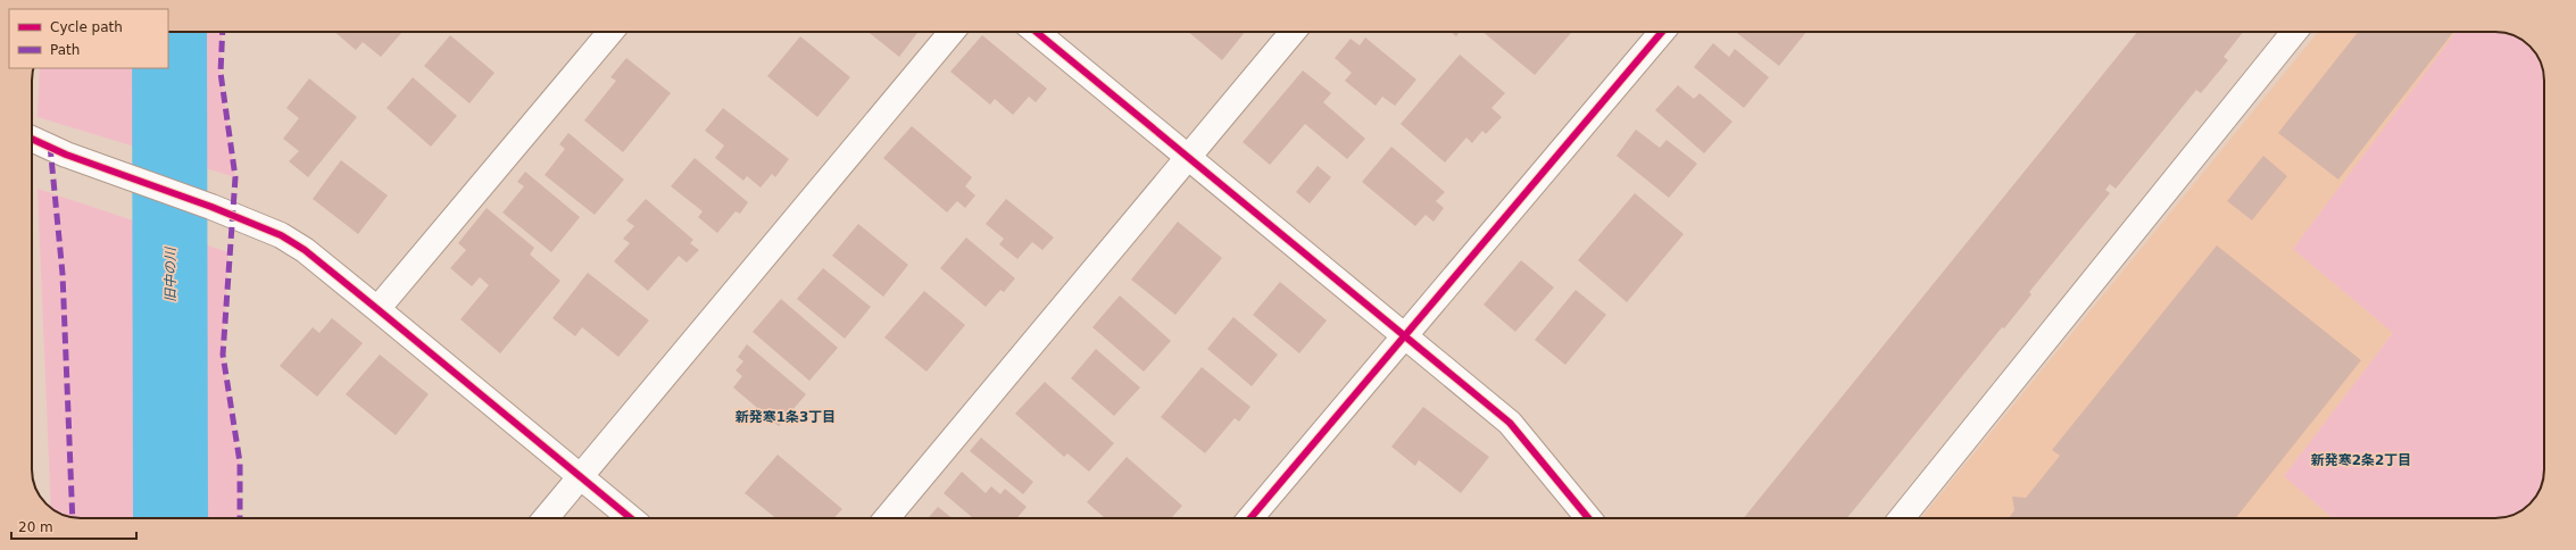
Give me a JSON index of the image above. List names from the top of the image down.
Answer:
{
  "districts": ["新発寒1条3丁目", "新発寒2条2丁目"],
  "water": ["旧中の川"],
  "legend": ["Cycle path", "Path"],
  "scale_bar": "20 m"
}
